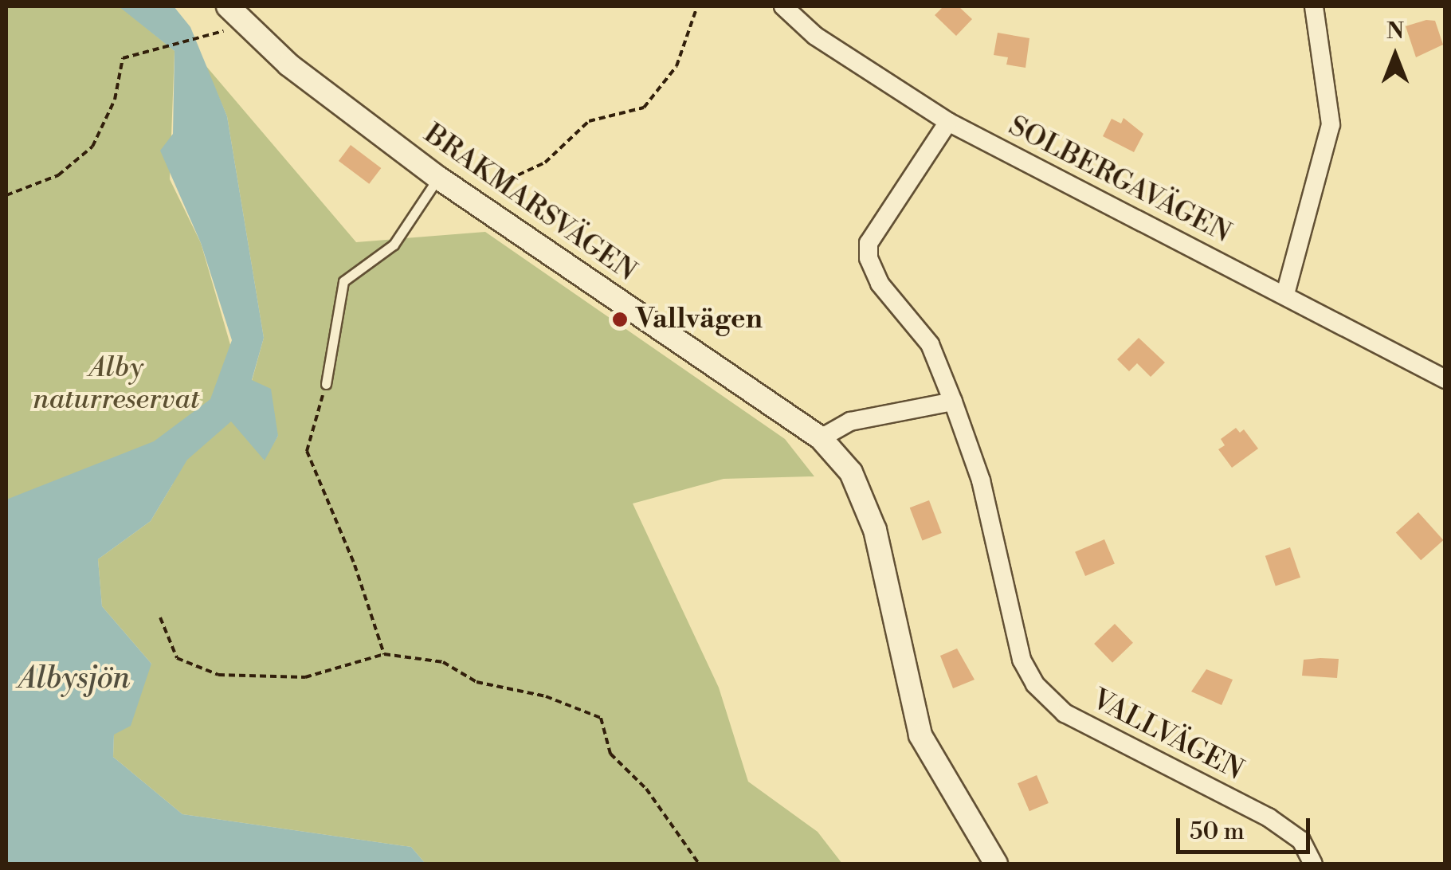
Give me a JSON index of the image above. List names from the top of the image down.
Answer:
{
  "streets": {
    "street": ["SOLBERGAVÄGEN", "BRAKMARSVÄGEN", "VALLVÄGEN"]
  },
  "crossings": [
    ["SOLBERGAVÄGEN", "VALLVÄGEN"]
  ],
  "water": ["Albysjön"],
  "parks": ["Alby naturreservat"],
  "places": ["Vallvägen"],
  "scale_bar": "50 m",
  "north": "top"
}
